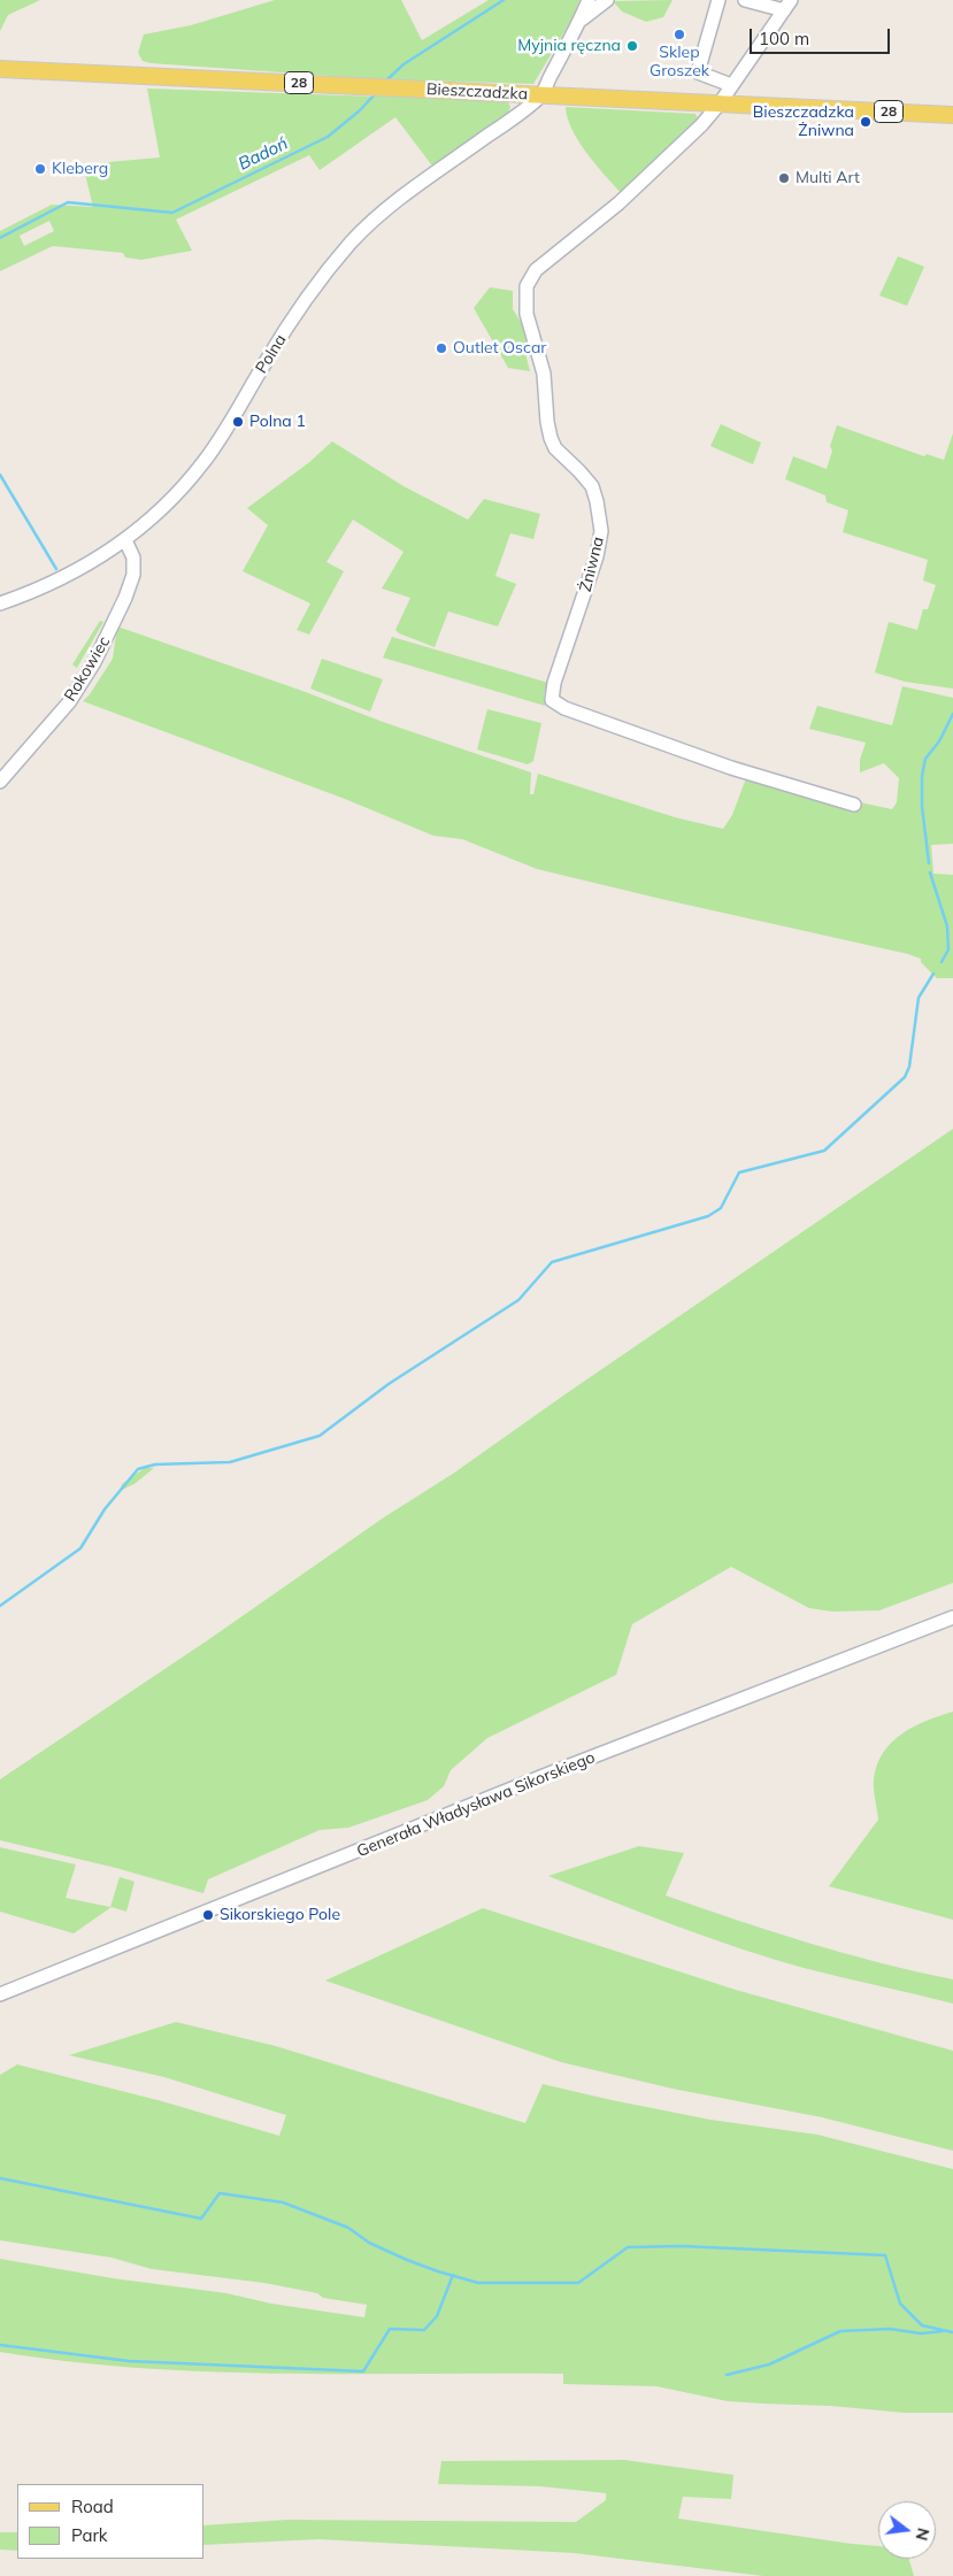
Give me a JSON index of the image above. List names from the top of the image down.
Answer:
{
  "streets": {
    "main road": ["28", "Bieszczadzka"],
    "street": [
      "Polna",
      "Żniwna",
      "Rokowiec",
      "Generała Władysława Sikorskiego"
    ]
  },
  "crossings": [
    ["Bieszczadzka", "Polna"],
    ["Bieszczadzka", "Żniwna"],
    ["Polna", "Rokowiec"]
  ],
  "water": ["Badoń"],
  "places": [
    "Sklep Groszek",
    "Myjnia ręczna",
    "Bieszczadzka Żniwna",
    "Kleberg",
    "Multi Art",
    "Outlet Oscar",
    "Polna 1",
    "Sikorskiego Pole"
  ],
  "legend": ["Road", "Park"],
  "scale_bar": "100 m",
  "north": "right"
}
